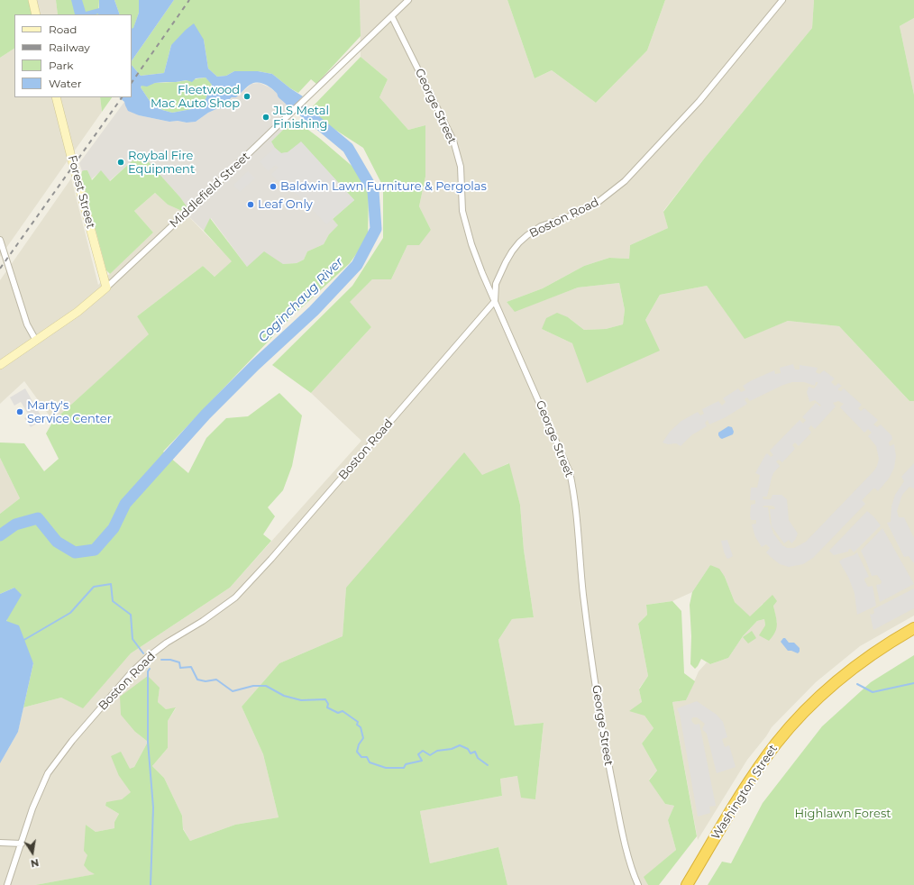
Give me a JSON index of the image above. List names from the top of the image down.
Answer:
{
  "streets": {
    "highway": ["Washington Street"],
    "main road": ["Middlefield Street", "Forest Street"],
    "street": ["George Street", "Boston Road"]
  },
  "crossings": [
    ["George Street", "Middlefield Street"],
    ["George Street", "Boston Road"],
    ["Middlefield Street", "Forest Street"]
  ],
  "water": ["Coginchaug River"],
  "parks": ["Highlawn Forest"],
  "places": [
    "Fleetwood Mac Auto Shop",
    "JLS Metal Finishing",
    "Roybal Fire Equipment",
    "Baldwin Lawn Furniture & Pergolas",
    "Leaf Only",
    "Marty's Service Center"
  ],
  "legend": [
    "Road",
    "Railway",
    "Park",
    "Water"
  ],
  "north": "bottom"
}
